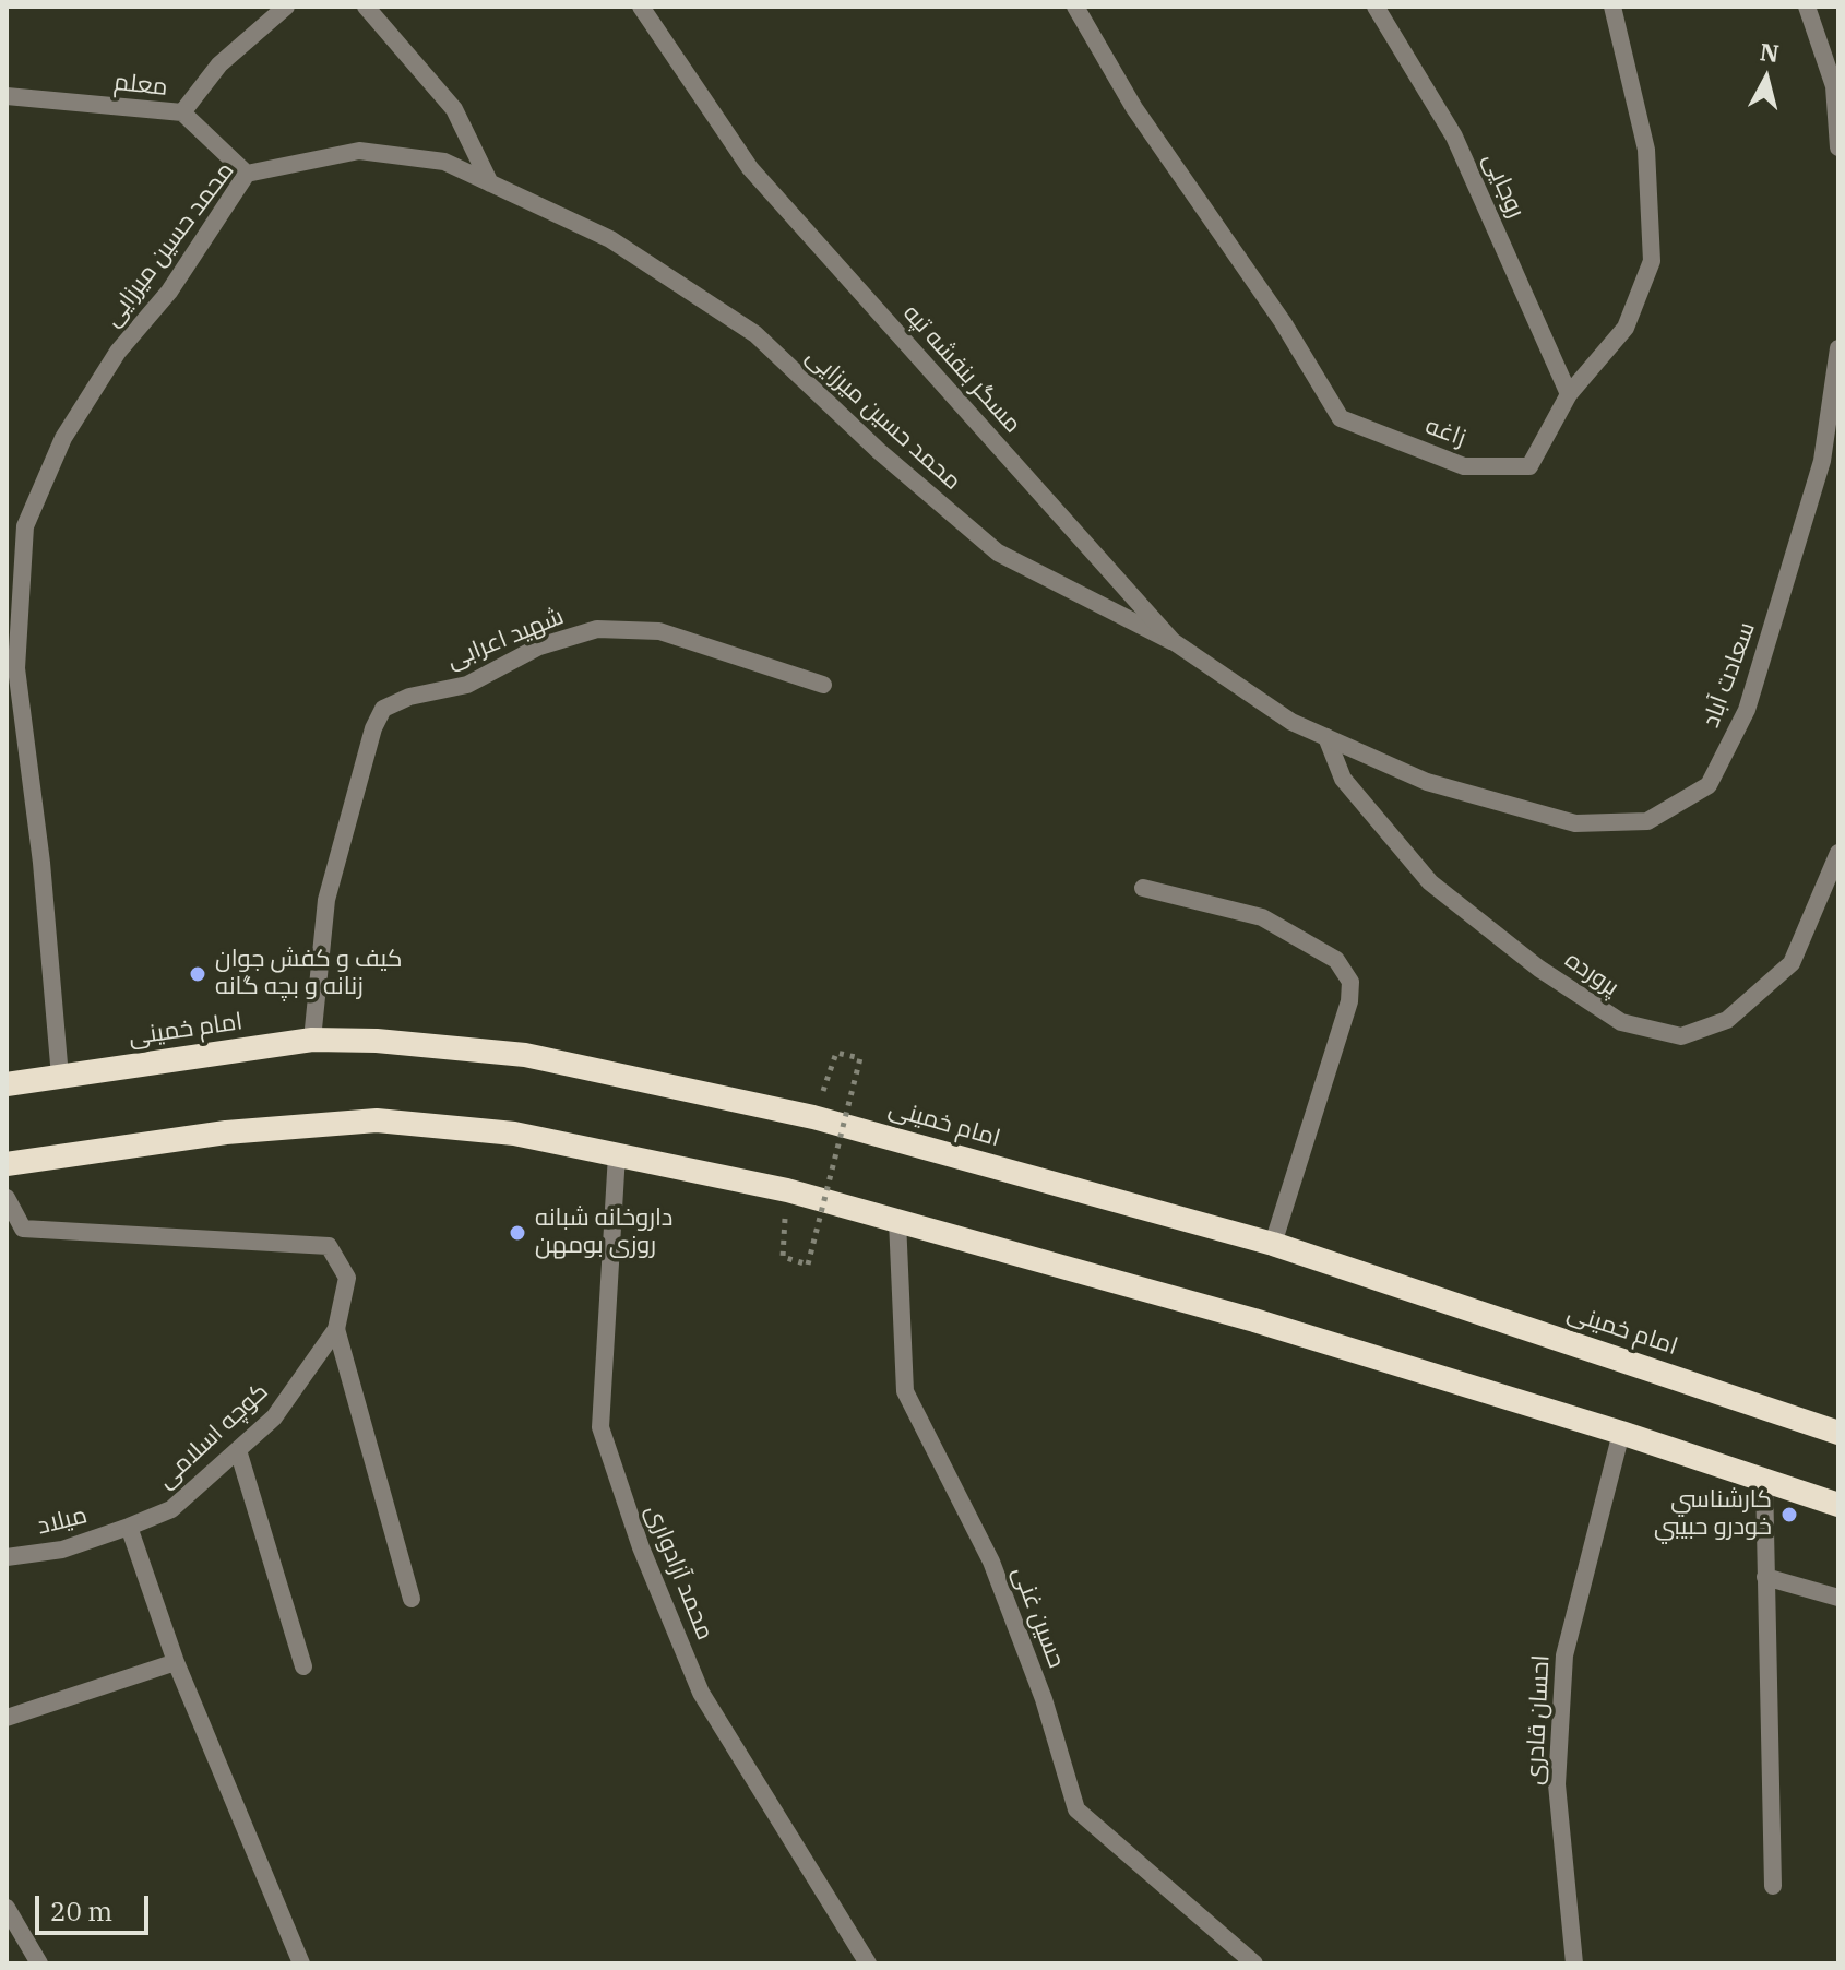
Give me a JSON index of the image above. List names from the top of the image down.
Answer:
{
  "streets": {
    "highway": ["امام خمینی"],
    "street": [
      "معلم",
      "روجایی",
      "محمد حسین میرزایی",
      "مسگر بنفشه تپه",
      "زاغه",
      "شهید اعرابی",
      "سعادت آباد",
      "پرورده",
      "کوچه اسلامی",
      "میلاد",
      "محمد آزادواری",
      "حسین غنی",
      "احسان قادری"
    ]
  },
  "crossings": [
    ["معلم", "محمد حسین میرزایی"],
    ["روجایی", "زاغه"],
    ["محمد حسین میرزایی", "مسگر بنفشه تپه"],
    ["محمد حسین میرزایی", "امام خمینی"],
    ["مسگر بنفشه تپه", "سعادت آباد"],
    ["شهید اعرابی", "امام خمینی"],
    ["سعادت آباد", "پرورده"],
    ["کوچه اسلامی", "میلاد"]
  ],
  "places": ["کیف و کفش جوان زنانه و بچه گانه", "داروخانه شبانه روزی بومهن", "كارشناسي خودرو حبيبي"],
  "scale_bar": "20 m",
  "north": "top"
}
